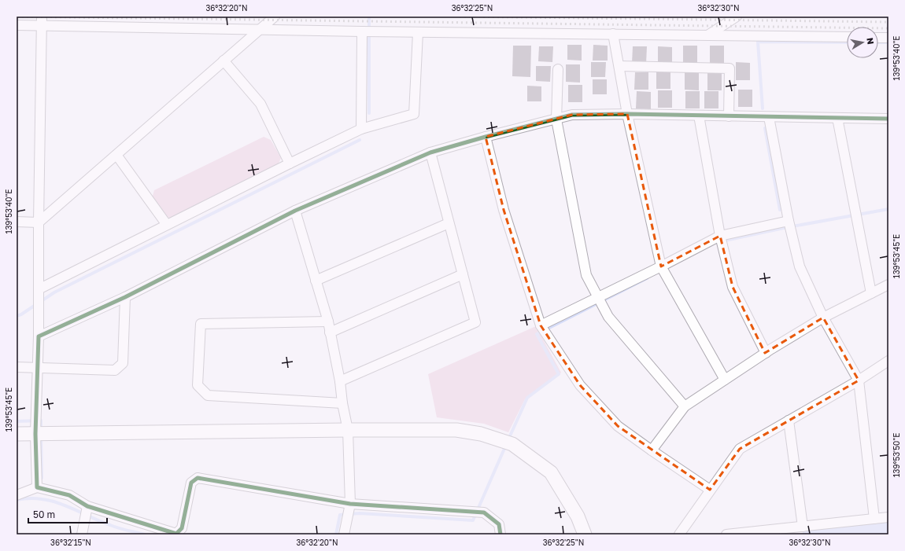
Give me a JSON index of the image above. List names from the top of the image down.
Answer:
{
  "scale_bar": "50 m",
  "north": "right",
  "coordinates": [
    "36°32'20\"N",
    "36°32'25\"N",
    "36°32'30\"N",
    "139°53'40\"E",
    "139°53'45\"E",
    "139°53'50\"E",
    "36°32'15\"N"
  ]
}
